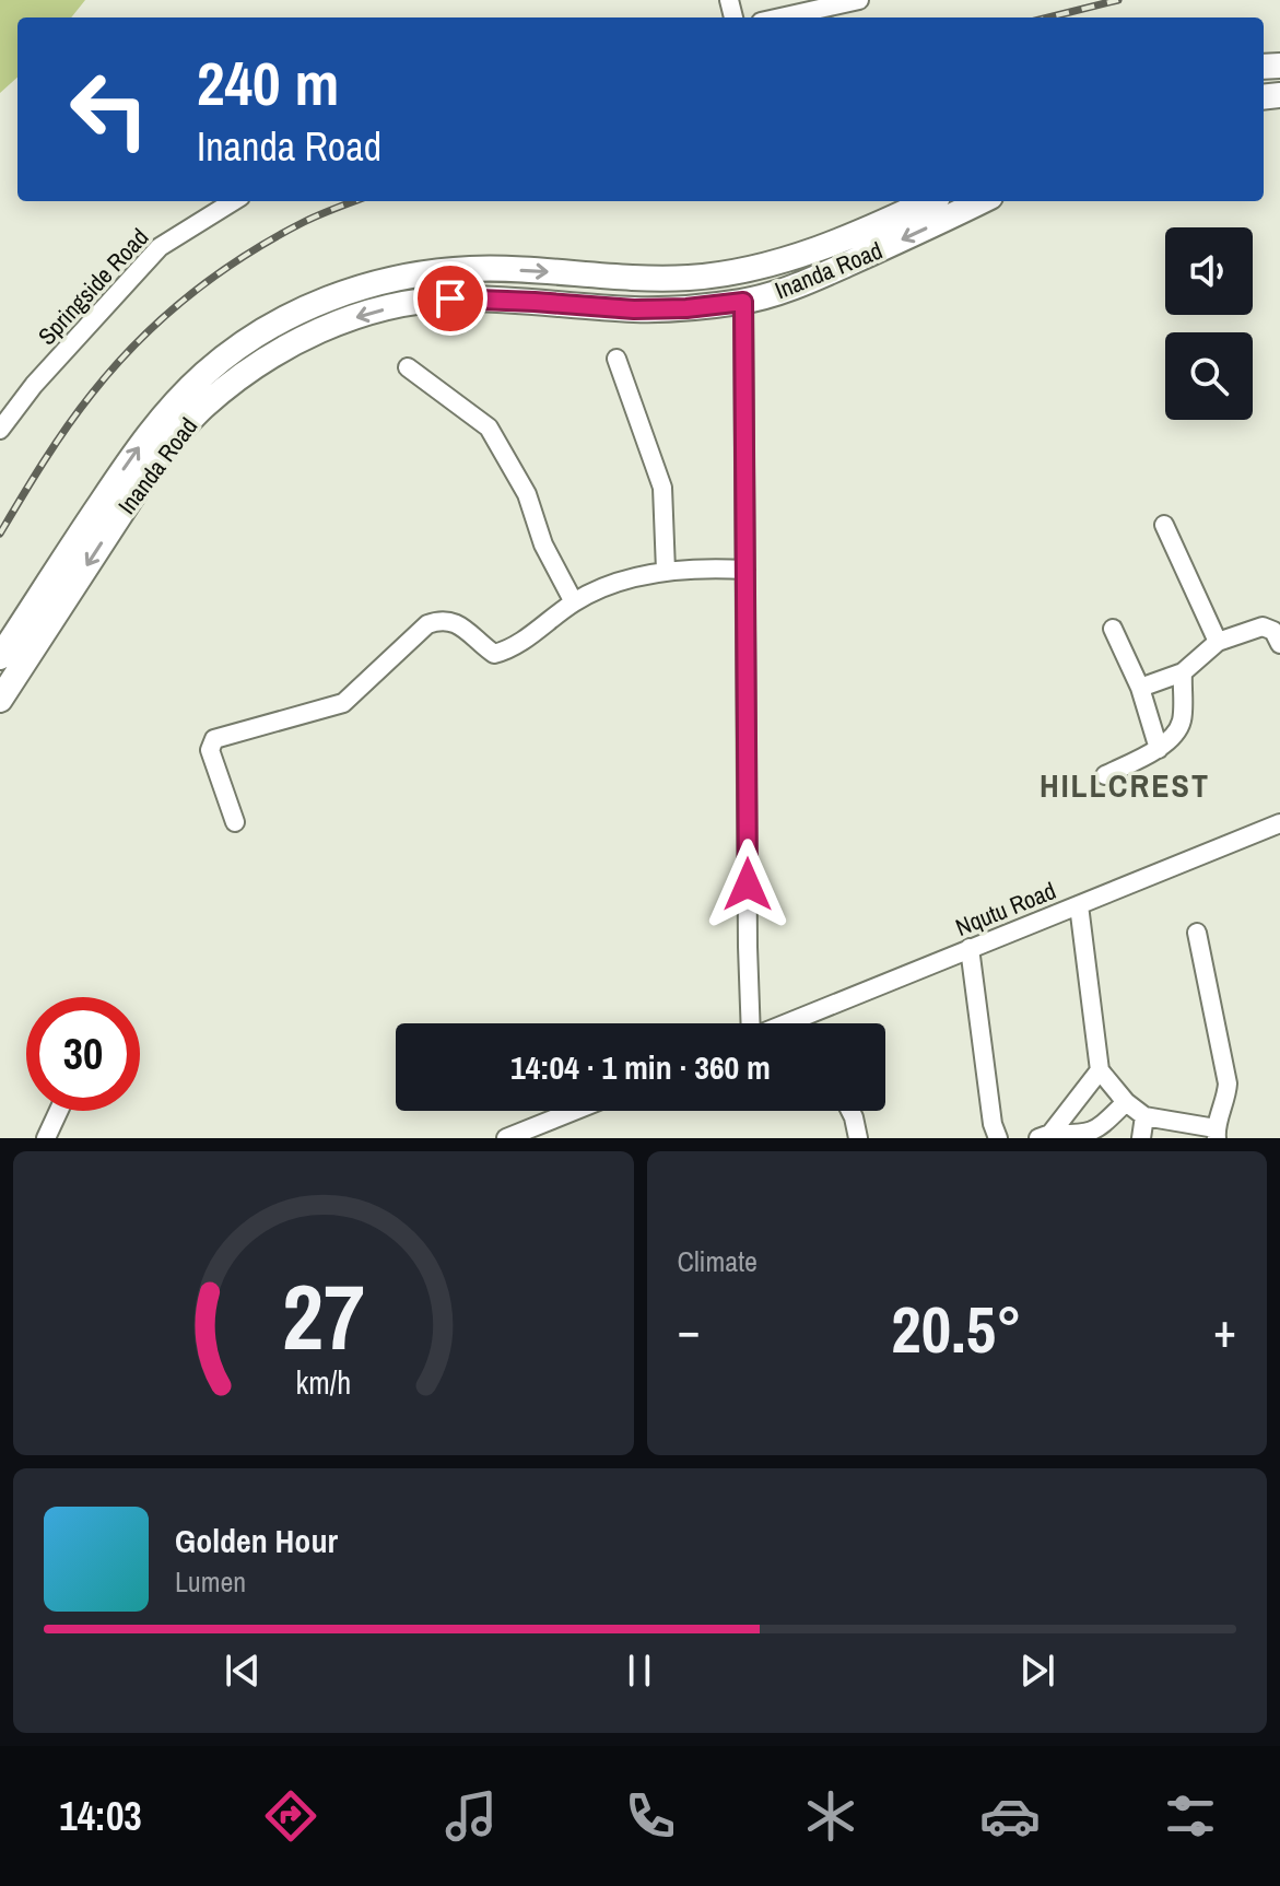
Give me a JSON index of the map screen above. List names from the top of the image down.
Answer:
{
  "streets": {
    "main road": ["Inanda Road"],
    "street": ["Springside Road", "Nqutu Road"]
  },
  "districts": ["HILLCREST"],
  "page": {
    "turn": ["240 m", "Inanda Road"],
    "limit": "30",
    "trip": "14:04 · 1 min · 360 m",
    "tile": "Climate",
    "heat": ["−", "20.5°", "+"],
    "song": ["Golden Hour", "Lumen"],
    "tabs": "14:03",
    "gauge": ["27", "km/h"]
  }
}
